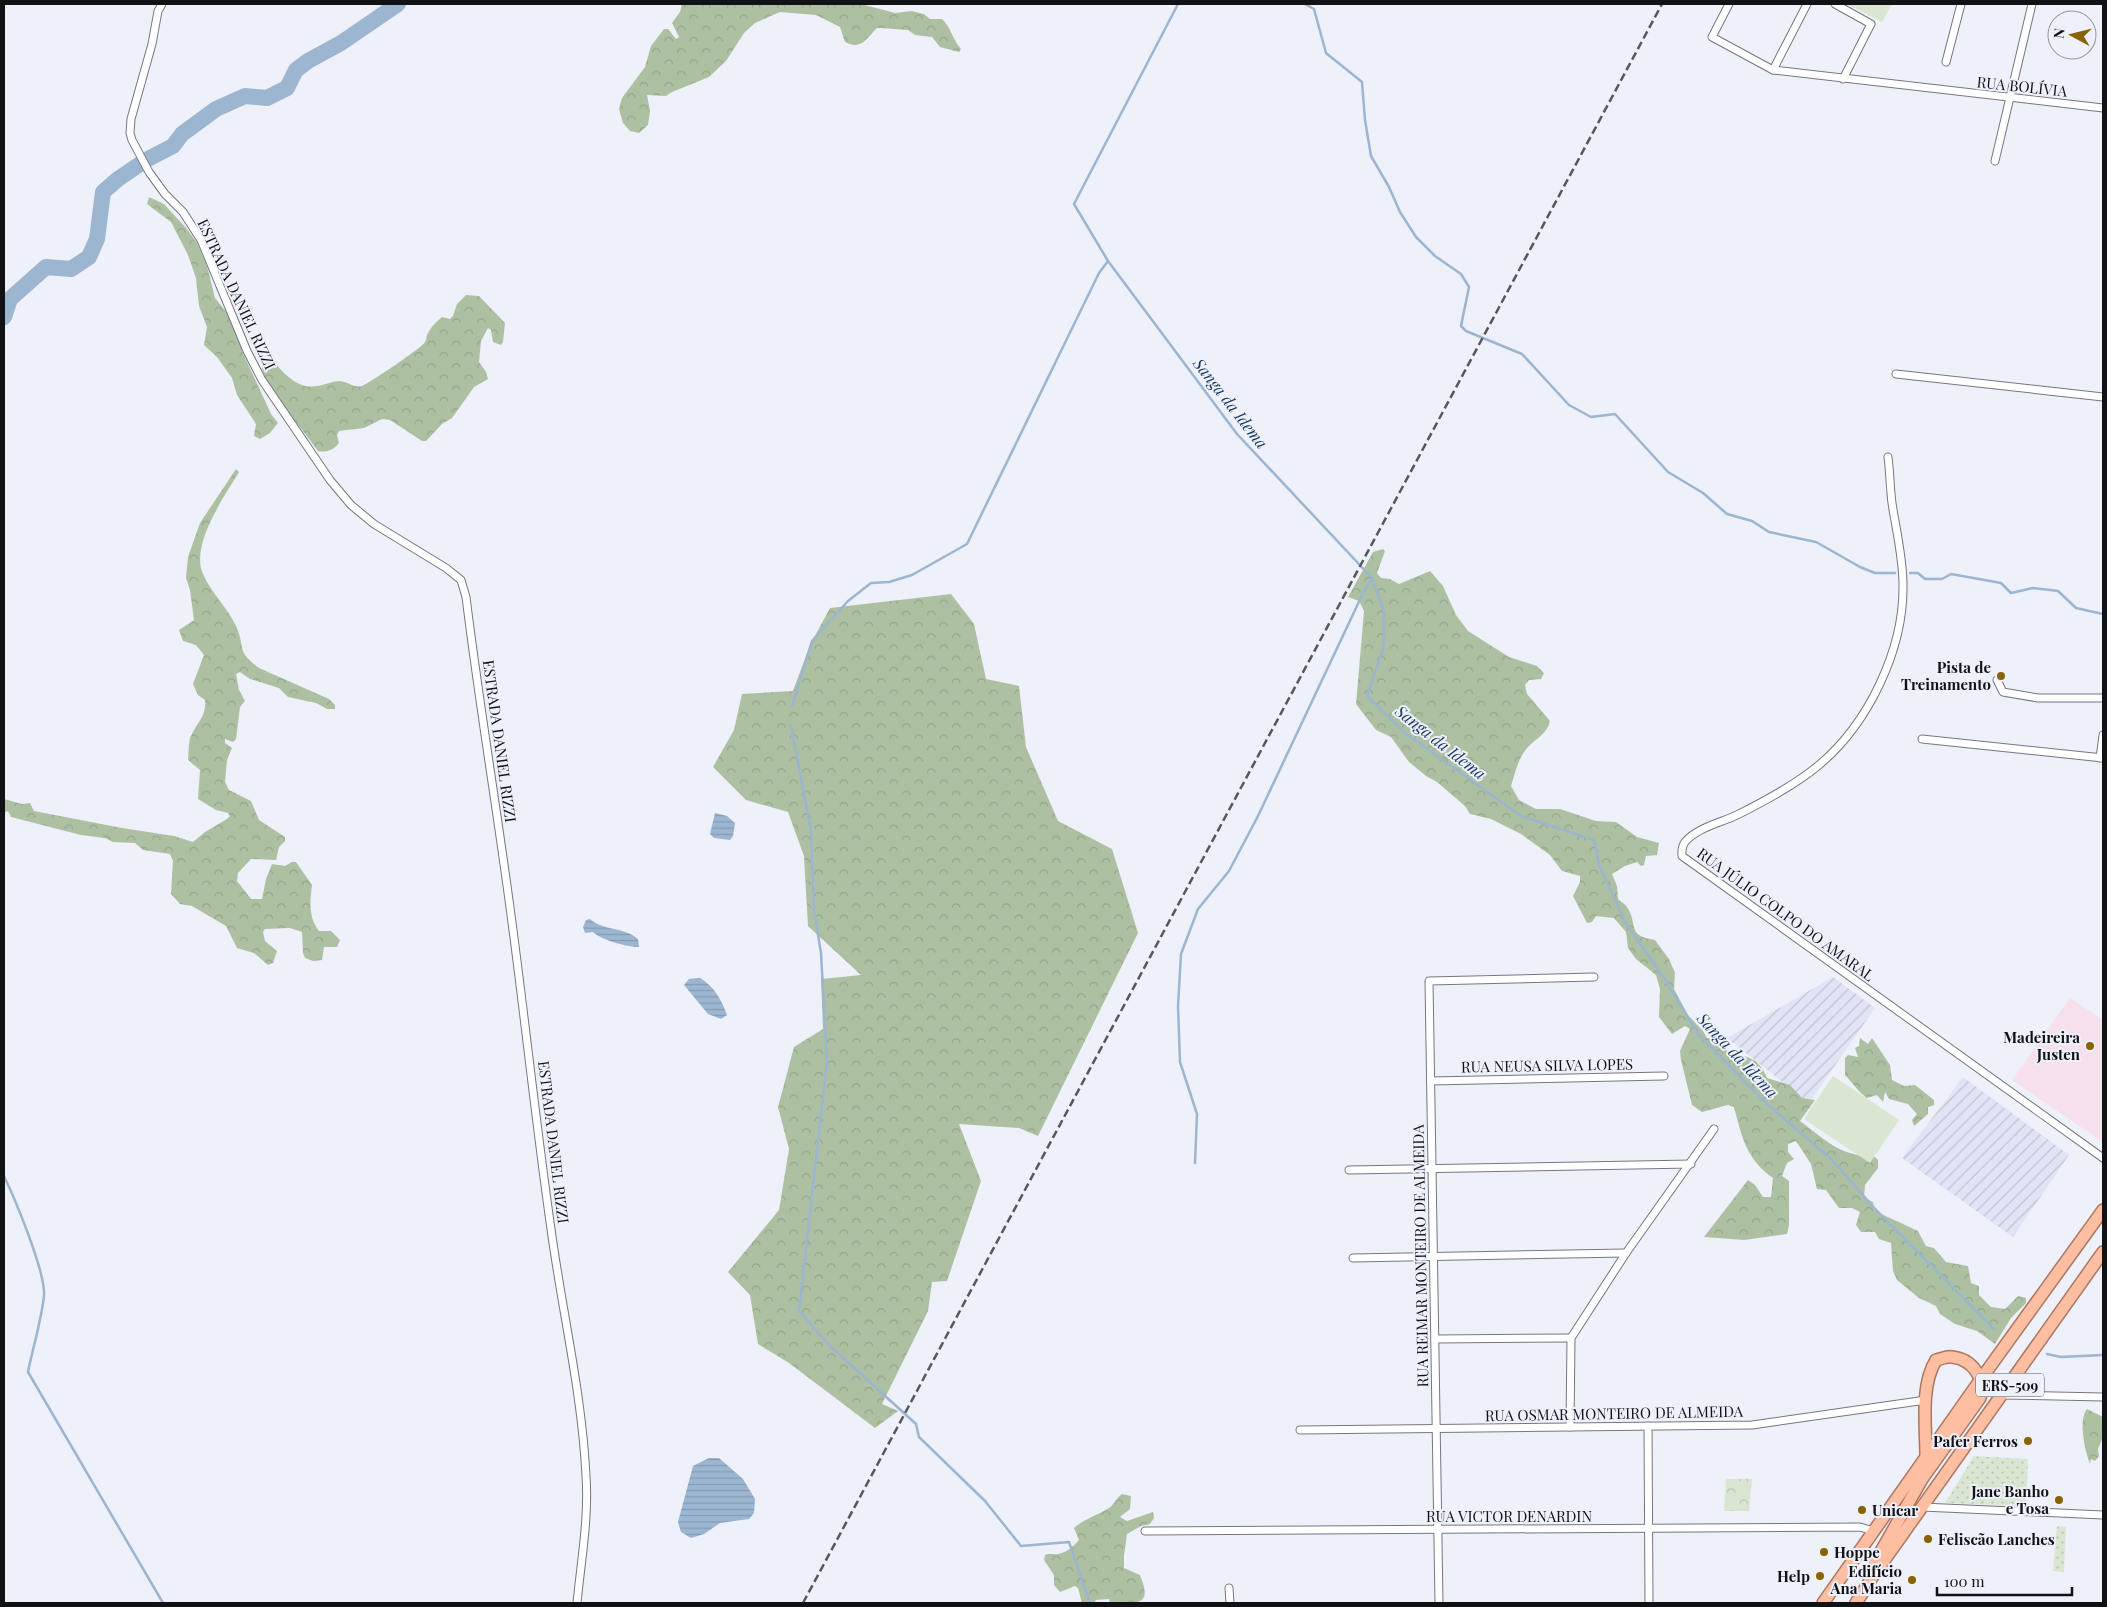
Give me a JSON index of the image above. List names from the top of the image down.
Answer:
{
  "streets": {
    "highway": ["ERS-509"],
    "street": [
      "RUA BOLÍVIA",
      "ESTRADA DANIEL RIZZI",
      "RUA JÚLIO COLPO DO AMARAL",
      "RUA NEUSA SILVA LOPES",
      "RUA REIMAR MONTEIRO DE ALMEIDA",
      "RUA OSMAR MONTEIRO DE ALMEIDA",
      "RUA VICTOR DENARDIN"
    ]
  },
  "crossings": [
    ["RUA NEUSA SILVA LOPES", "RUA REIMAR MONTEIRO DE ALMEIDA"],
    ["RUA REIMAR MONTEIRO DE ALMEIDA", "RUA OSMAR MONTEIRO DE ALMEIDA"],
    ["RUA REIMAR MONTEIRO DE ALMEIDA", "RUA VICTOR DENARDIN"],
    ["ERS-509", "RUA OSMAR MONTEIRO DE ALMEIDA"],
    ["ERS-509", "RUA VICTOR DENARDIN"]
  ],
  "water": ["Sanga da Idema"],
  "places": [
    "Pista de Treinamento",
    "Madeireira Justen",
    "Pafer Ferros",
    "Jane Banho e Tosa",
    "Unicar",
    "Feliscão Lanches",
    "Hoppe",
    "Help",
    "Edifício Ana Maria"
  ],
  "scale_bar": "100 m",
  "north": "left"
}
